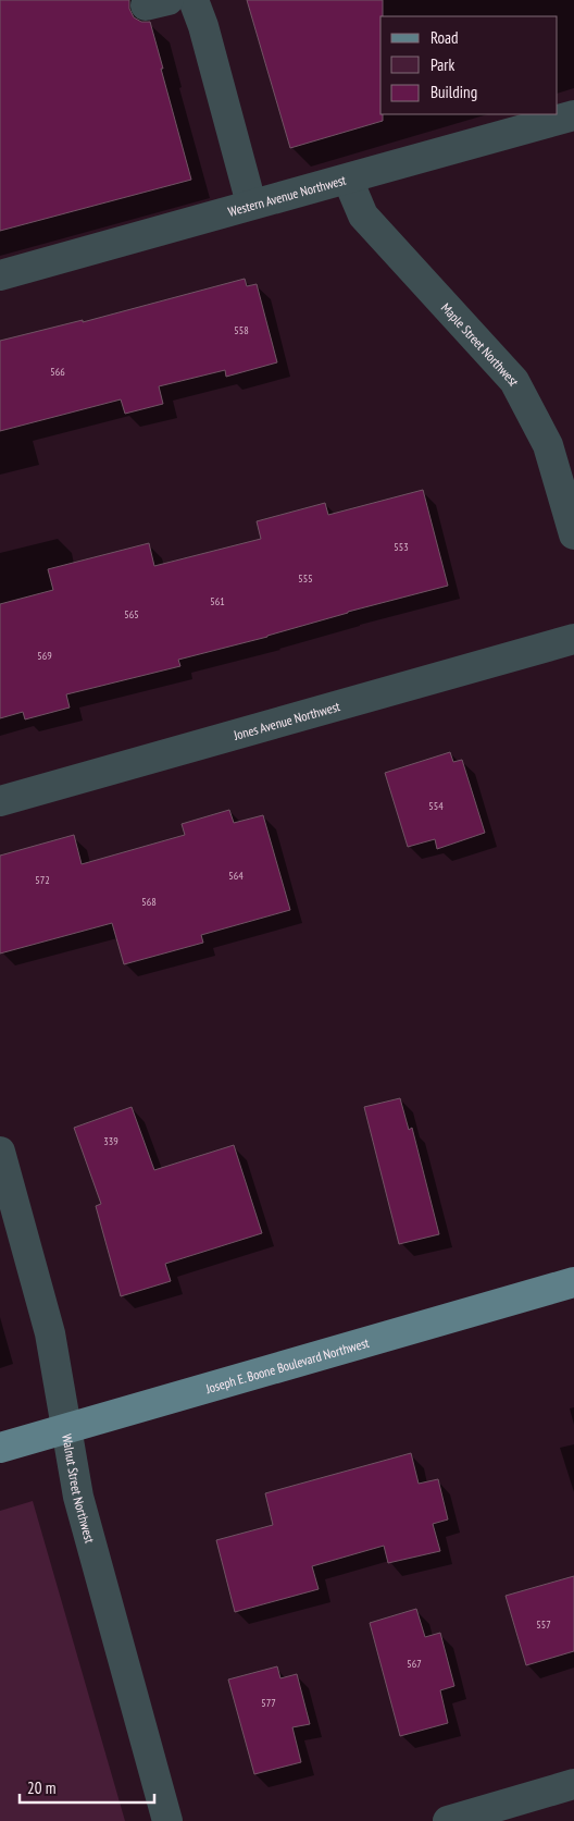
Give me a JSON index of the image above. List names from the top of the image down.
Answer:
{
  "streets": {
    "main road": ["Joseph E. Boone Boulevard Northwest"],
    "street": [
      "Western Avenue Northwest",
      "Maple Street Northwest",
      "Jones Avenue Northwest",
      "Walnut Street Northwest"
    ]
  },
  "crossings": [
    ["Western Avenue Northwest", "Maple Street Northwest"],
    ["Joseph E. Boone Boulevard Northwest", "Walnut Street Northwest"]
  ],
  "house_numbers": [
    "558",
    "566",
    "553",
    "555",
    "561",
    "565",
    "569",
    "554",
    "564",
    "572",
    "568",
    "339",
    "557",
    "567",
    "577"
  ],
  "legend": ["Road", "Park", "Building"],
  "scale_bar": "20 m"
}
